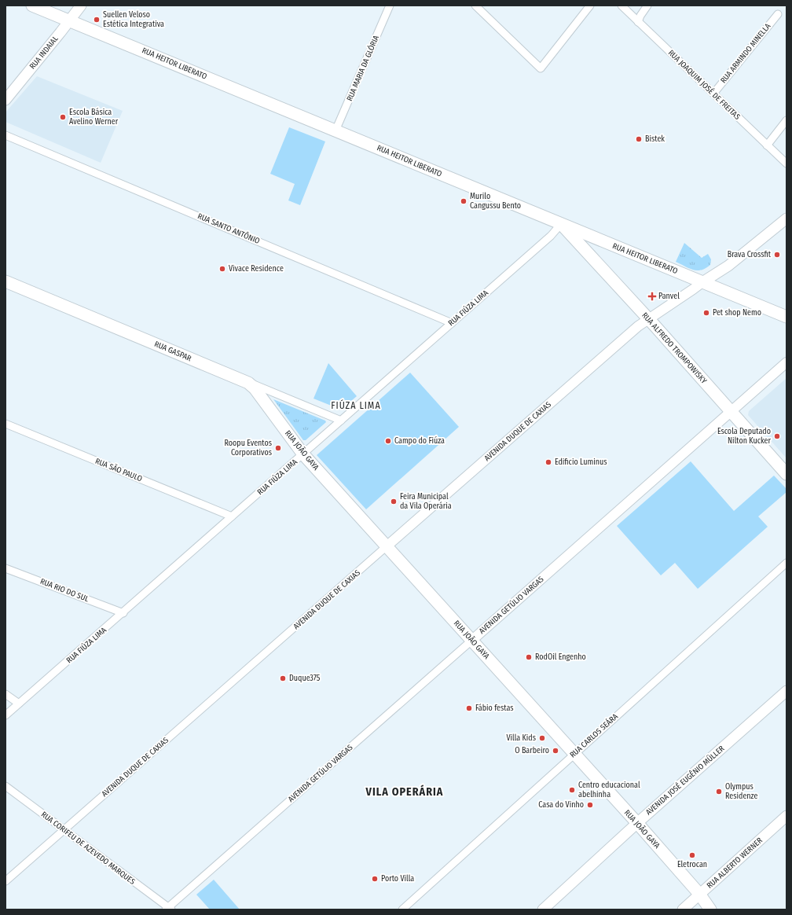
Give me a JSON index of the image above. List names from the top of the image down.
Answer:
{
  "streets": {
    "main road": [
      "RUA INDAIAL",
      "RUA HEITOR LIBERATO",
      "RUA ALFREDO TROMPOWISKY",
      "RUA GASPAR",
      "RUA JOÃO GAYA",
      "AVENIDA JOSÉ EUGÊNIO MÜLLER",
      "RUA ALBERTO WERNER"
    ],
    "street": [
      "RUA ARMINDO MINELLA",
      "RUA MARIA DA GLÓRIA",
      "RUA JOAQUIM JOSÉ DE FREITAS",
      "RUA SANTO ANTÔNIO",
      "RUA FIÚZA LIMA",
      "AVENIDA DUQUE DE CAXIAS",
      "RUA SÃO PAULO",
      "RUA RIO DO SUL",
      "AVENIDA GETÚLIO VARGAS",
      "RUA CARLOS SEÁRA",
      "RUA CORIFEU DE AZEVEDO MARQUES"
    ]
  },
  "crossings": [
    ["RUA INDAIAL", "RUA HEITOR LIBERATO"],
    ["RUA ARMINDO MINELLA", "RUA JOAQUIM JOSÉ DE FREITAS"],
    ["RUA HEITOR LIBERATO", "RUA MARIA DA GLÓRIA"],
    ["RUA HEITOR LIBERATO", "RUA FIÚZA LIMA"],
    ["RUA HEITOR LIBERATO", "RUA ALFREDO TROMPOWISKY"],
    ["RUA HEITOR LIBERATO", "AVENIDA DUQUE DE CAXIAS"],
    ["RUA SANTO ANTÔNIO", "RUA FIÚZA LIMA"],
    ["RUA FIÚZA LIMA", "RUA ALFREDO TROMPOWISKY"],
    ["RUA FIÚZA LIMA", "RUA GASPAR"],
    ["RUA FIÚZA LIMA", "RUA JOÃO GAYA"],
    ["RUA FIÚZA LIMA", "RUA SÃO PAULO"],
    ["RUA FIÚZA LIMA", "RUA RIO DO SUL"],
    ["RUA ALFREDO TROMPOWISKY", "AVENIDA DUQUE DE CAXIAS"],
    ["RUA ALFREDO TROMPOWISKY", "AVENIDA GETÚLIO VARGAS"],
    ["RUA GASPAR", "RUA JOÃO GAYA"],
    ["AVENIDA DUQUE DE CAXIAS", "RUA JOÃO GAYA"],
    ["AVENIDA DUQUE DE CAXIAS", "RUA CORIFEU DE AZEVEDO MARQUES"],
    ["RUA JOÃO GAYA", "AVENIDA GETÚLIO VARGAS"],
    ["RUA JOÃO GAYA", "RUA CARLOS SEÁRA"],
    ["RUA JOÃO GAYA", "AVENIDA JOSÉ EUGÊNIO MÜLLER"],
    ["RUA JOÃO GAYA", "RUA ALBERTO WERNER"],
    ["AVENIDA GETÚLIO VARGAS", "RUA CORIFEU DE AZEVEDO MARQUES"]
  ],
  "districts": ["FIÚZA LIMA", "VILA OPERÁRIA"],
  "places": {
    "other": [
      "Suellen Veloso Estética Integrativa",
      "Escola Básica Avelino Werner",
      "Bistek",
      "Murilo Cangussu Bento",
      "Brava Crossfit",
      "Vivace Residence",
      "Pet shop Nemo",
      "Escola Deputado Nilton Kucker",
      "Campo do Fiúza",
      "Roopu Eventos Corporativos",
      "Edificio Luminus",
      "Feira Municipal da Vila Operária",
      "RodOil Engenho",
      "Duque375",
      "Fábio festas",
      "Villa Kids",
      "O Barbeiro",
      "Centro educacional abelhinha",
      "Olympus Residenze",
      "Casa do Vinho",
      "Eletrocan",
      "Porto Villa"
    ],
    "health": ["Panvel"]
  }
}
